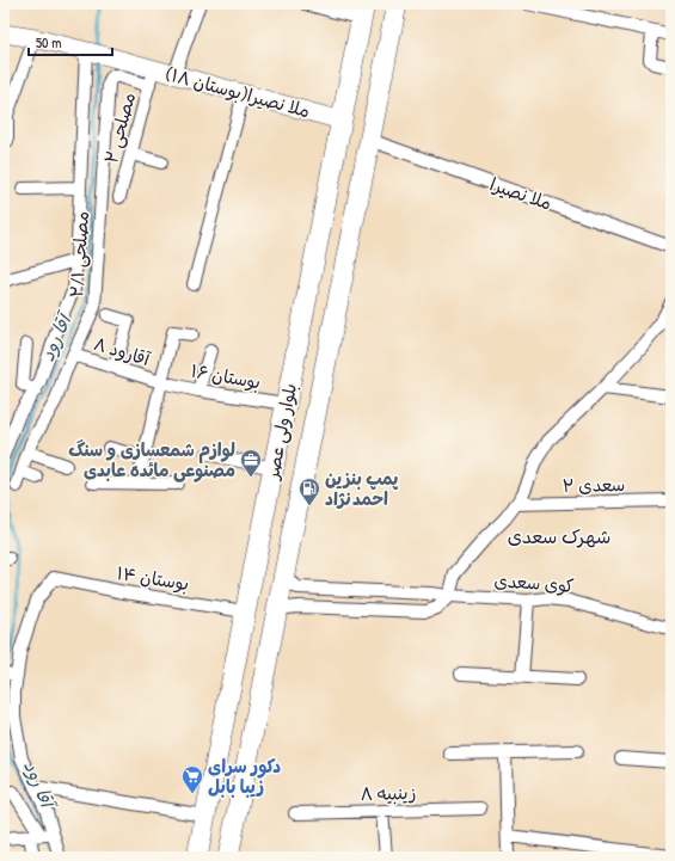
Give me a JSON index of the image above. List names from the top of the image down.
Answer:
{
  "streets": {
    "main road": ["بلوار ولی عصر"],
    "street": [
      "ملا نصیرا(بوستان ۱۸)",
      "مصلحی ۲",
      "ملا نصیرا",
      "مصلحی ۲/۱",
      "آقارود ۸",
      "بوستان ۱۶",
      "سعدی ۲",
      "بوستان ۱۴",
      "کوی سعدی",
      "زینبیه ۸"
    ]
  },
  "crossings": [
    ["ملا نصیرا(بوستان ۱۸)", "مصلحی ۲"],
    ["ملا نصیرا(بوستان ۱۸)", "بلوار ولی عصر"],
    ["مصلحی ۲", "مصلحی ۲/۱"],
    ["ملا نصیرا", "بلوار ولی عصر"],
    ["مصلحی ۲/۱", "آقارود ۸"],
    ["آقارود ۸", "بوستان ۱۶"],
    ["بوستان ۱۶", "بلوار ولی عصر"],
    ["بلوار ولی عصر", "بوستان ۱۴"],
    ["بلوار ولی عصر", "کوی سعدی"]
  ],
  "districts": ["شهرک سعدی"],
  "water": ["آقا رود"],
  "places": {
    "office": ["لوازم شمعسازی و سنگ مصنوعی مائده عابدی"],
    "fuel station": ["پمپ بنزین احمدنژاد"],
    "supermarket": ["دکور سرای زیبا بابل"]
  },
  "scale_bar": "50 m"
}
